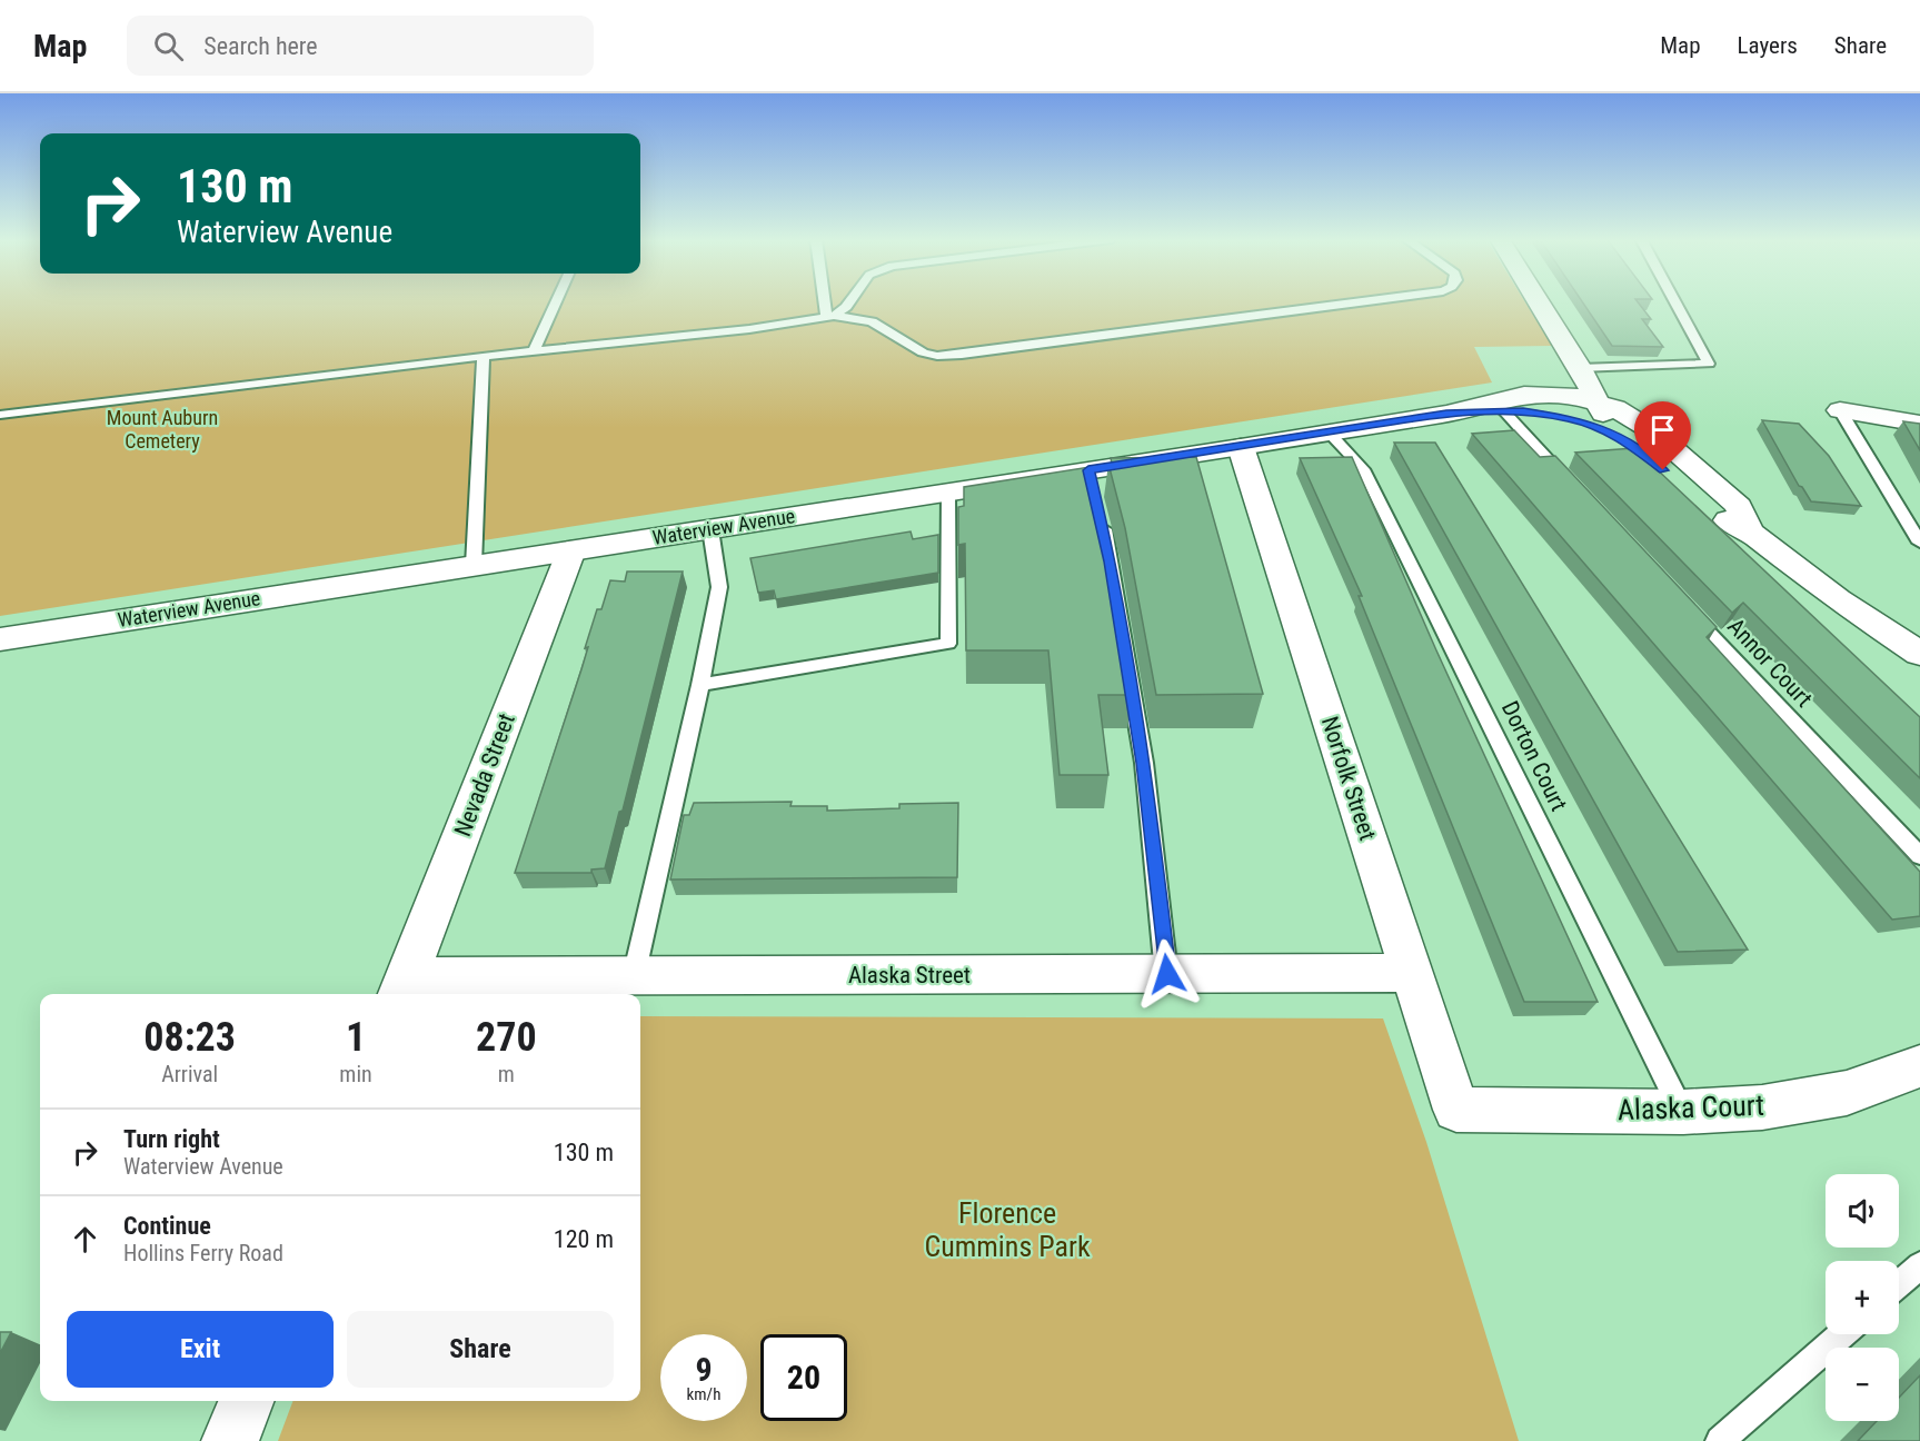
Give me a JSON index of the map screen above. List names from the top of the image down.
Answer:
{
  "streets": {
    "street": [
      "Waterview Avenue",
      "Nevada Street",
      "Norfolk Street",
      "Alaska Street",
      "Alaska Court"
    ],
    "lane": ["Annor Court", "Dorton Court"]
  },
  "crossings": [
    ["Waterview Avenue", "Dorton Court"],
    ["Waterview Avenue", "Nevada Street"],
    ["Waterview Avenue", "Norfolk Street"],
    ["Dorton Court", "Alaska Court"],
    ["Nevada Street", "Alaska Street"],
    ["Norfolk Street", "Alaska Street"],
    ["Norfolk Street", "Alaska Court"]
  ],
  "parks": ["Mount Auburn Cemetery", "Florence Cummins Park"],
  "page": {
    "header": "Map",
    "search": "Search here",
    "nav": ["Map", "Layers", "Share"],
    "turn": ["130 m", "Waterview Avenue"],
    "eta": [
      "08:23",
      "Arrival",
      "1",
      "min",
      "270",
      "m"
    ],
    "list": [
      {
        "name": "Turn right",
        "note": "Waterview Avenue",
        "value": "130 m"
      },
      {
        "name": "Continue",
        "note": "Hollins Ferry Road",
        "value": "120 m"
      }
    ],
    "map_buttons": ["+", "−"],
    "buttons": ["Exit", "Share"],
    "speed": "9 km/h",
    "limit": "20"
  }
}
